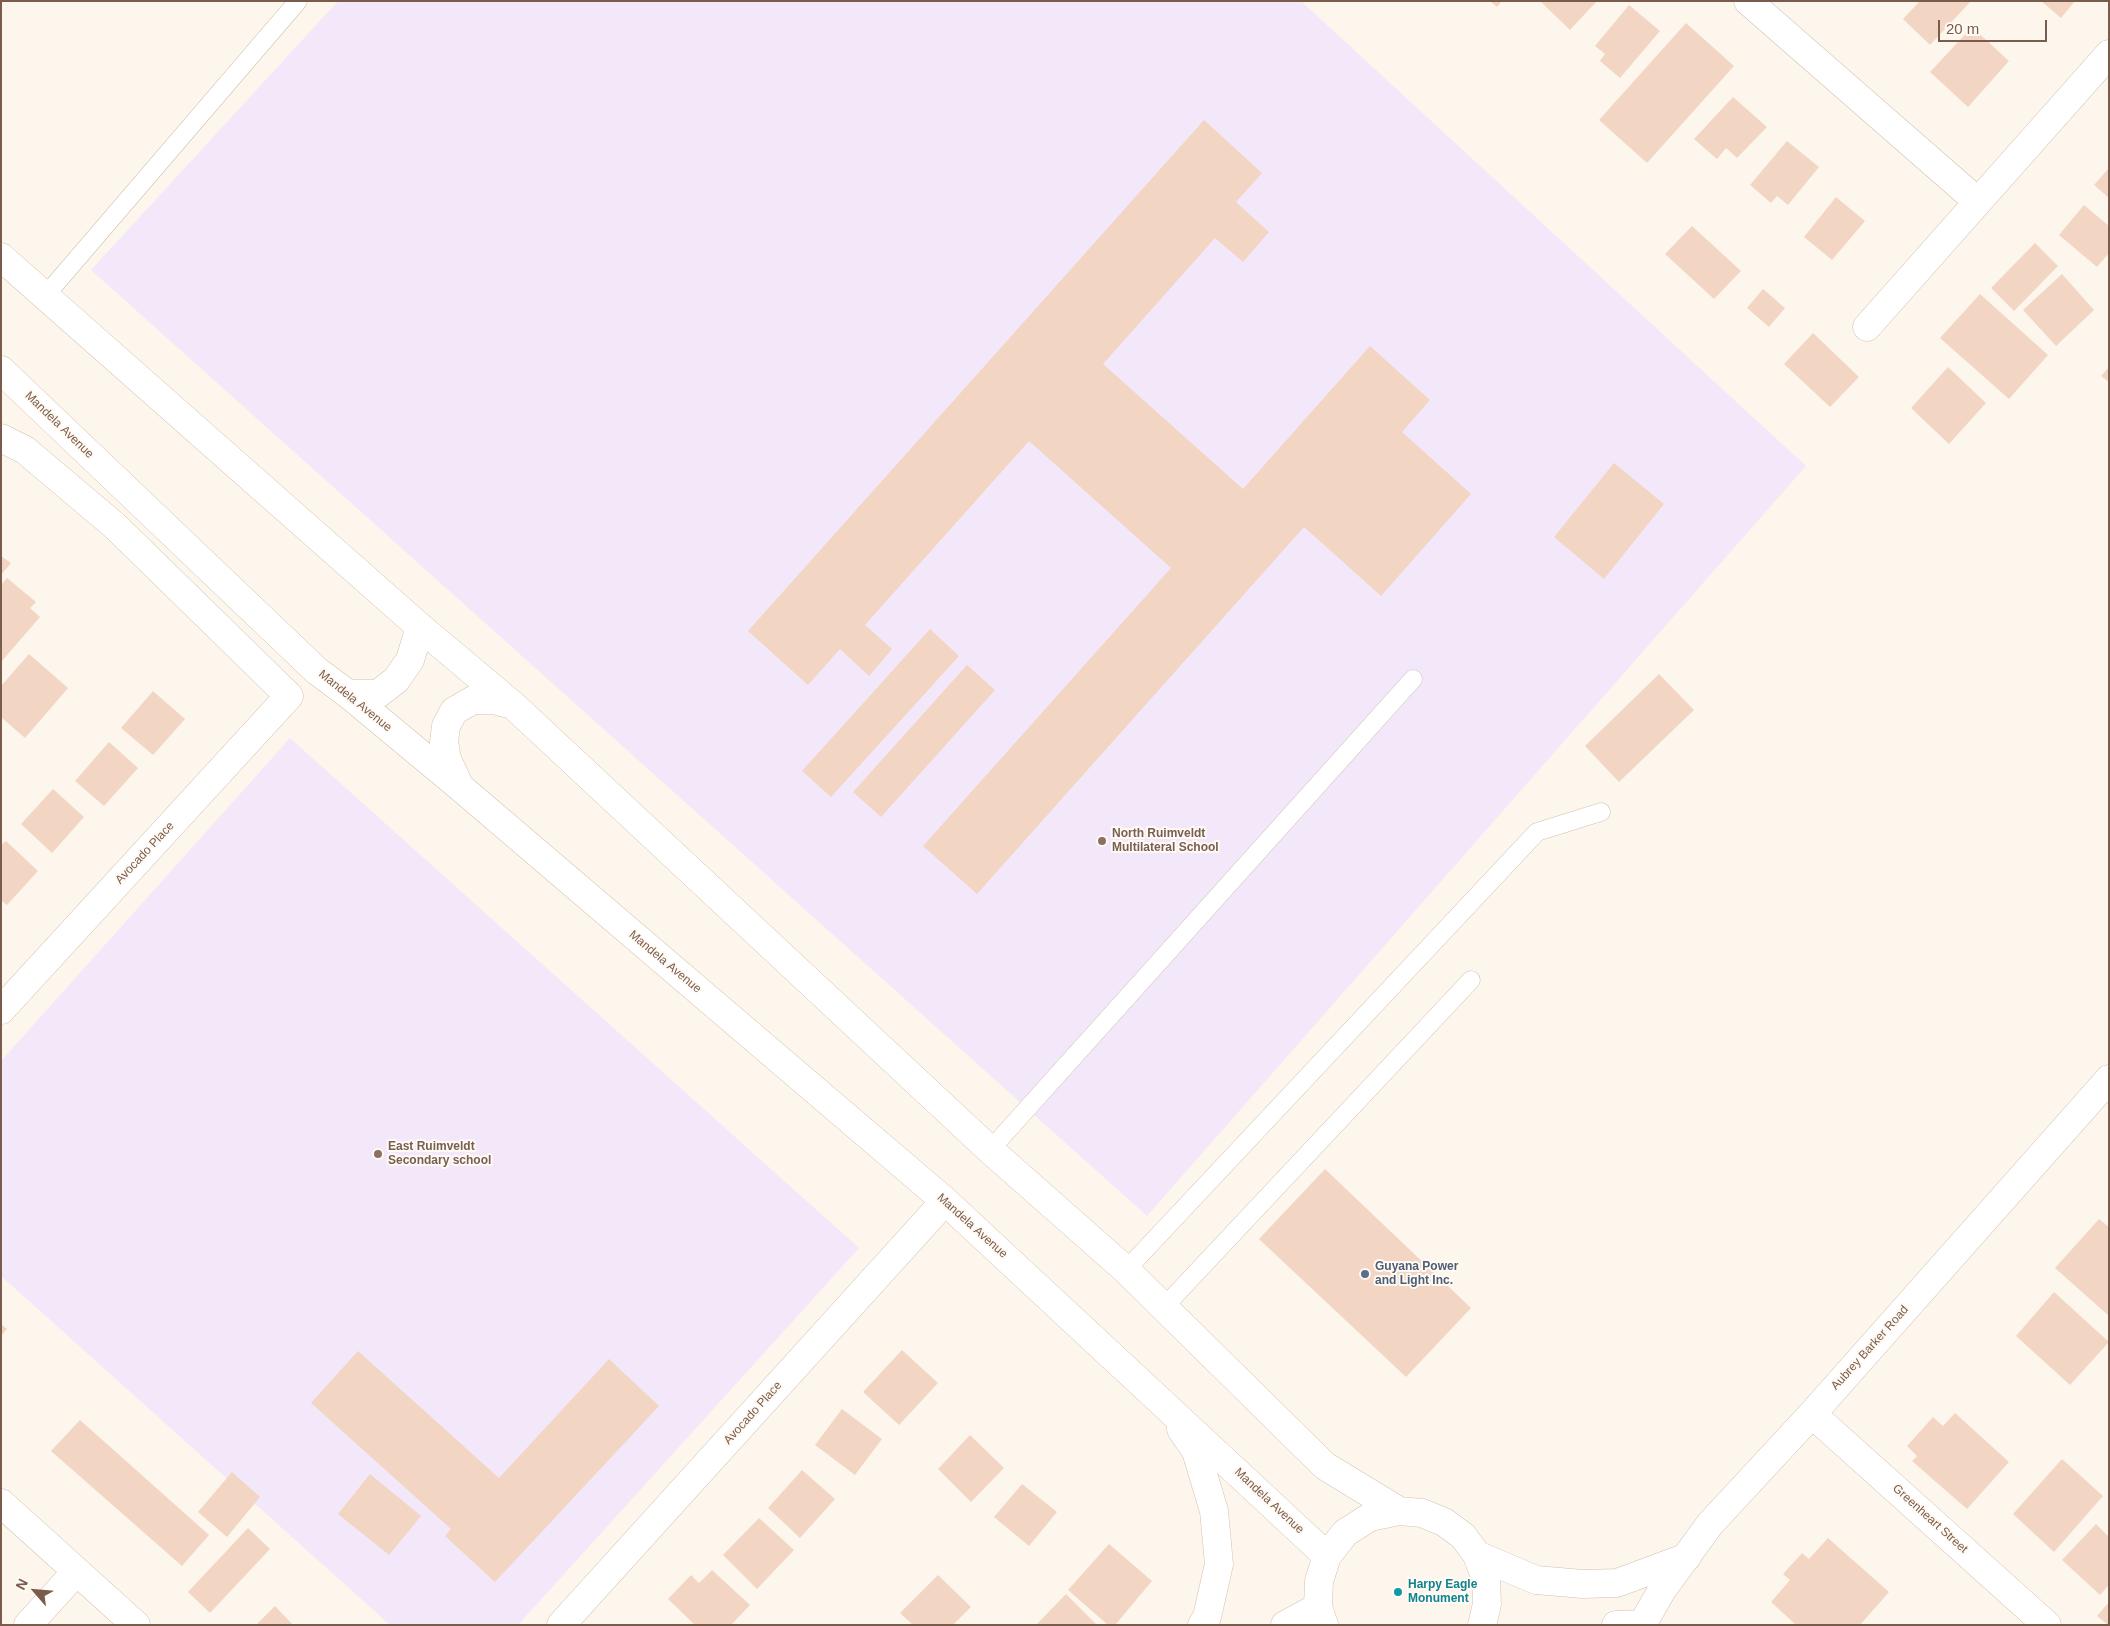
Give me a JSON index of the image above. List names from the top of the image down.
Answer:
{
  "streets": {
    "main road": [
      "Mandela Avenue",
      "Avocado Place",
      "Aubrey Barker Road",
      "Greenheart Street"
    ]
  },
  "crossings": [
    ["Mandela Avenue", "Avocado Place"],
    ["Aubrey Barker Road", "Greenheart Street"]
  ],
  "places": [
    "North Ruimveldt Multilateral School",
    "East Ruimveldt Secondary school",
    "Guyana Power and Light Inc.",
    "Harpy Eagle Monument"
  ],
  "scale_bar": "20 m",
  "north": "top left"
}
